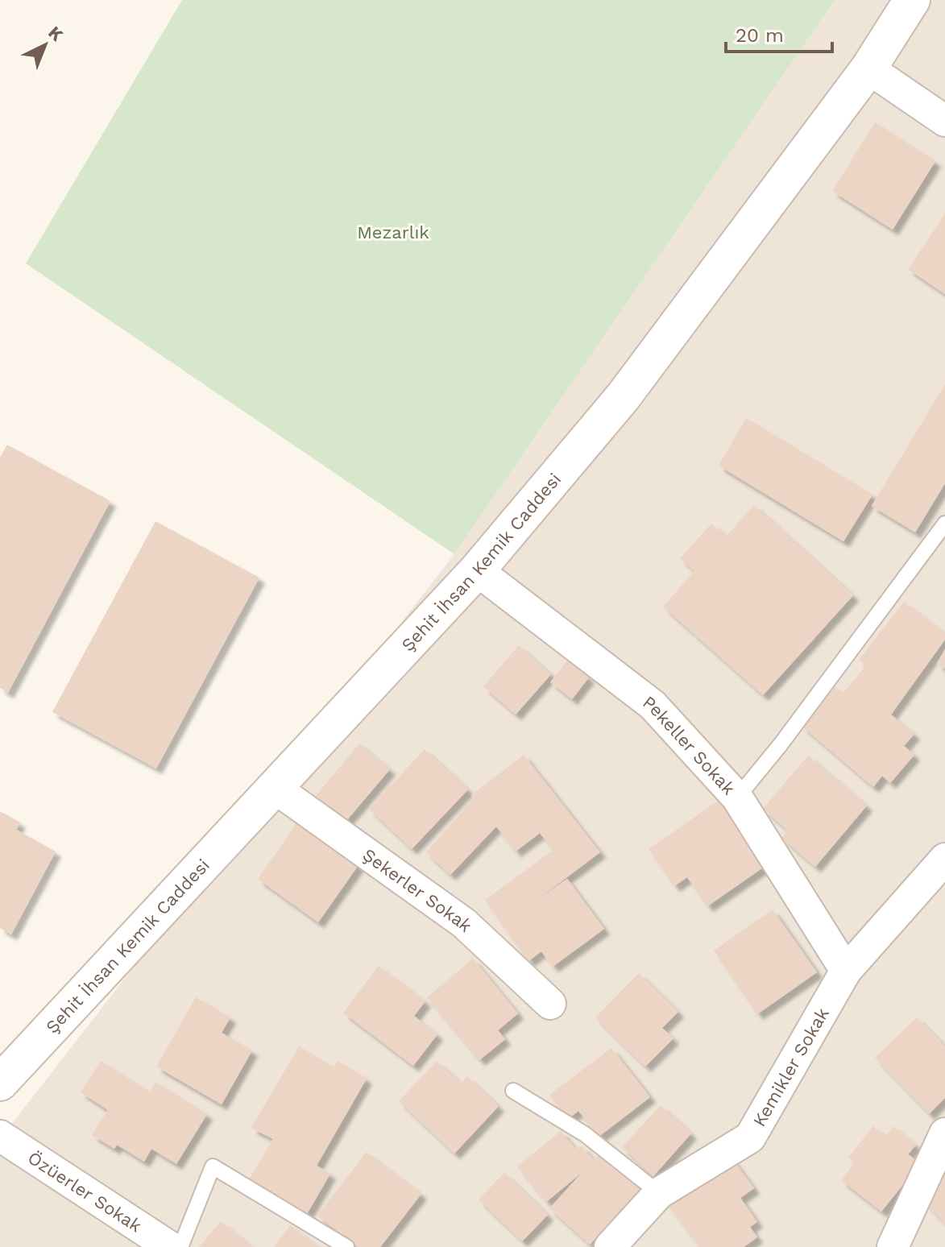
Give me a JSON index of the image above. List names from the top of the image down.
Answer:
{
  "streets": {
    "street": [
      "Şehit İhsan Kemik Caddesi",
      "Pekeller Sokak",
      "Şekerler Sokak",
      "Kemikler Sokak",
      "Özüerler Sokak"
    ]
  },
  "crossings": [
    ["Şehit İhsan Kemik Caddesi", "Pekeller Sokak"],
    ["Şehit İhsan Kemik Caddesi", "Şekerler Sokak"],
    ["Pekeller Sokak", "Kemikler Sokak"]
  ],
  "parks": ["Mezarlık"],
  "scale_bar": "20 m",
  "north": "top right"
}
